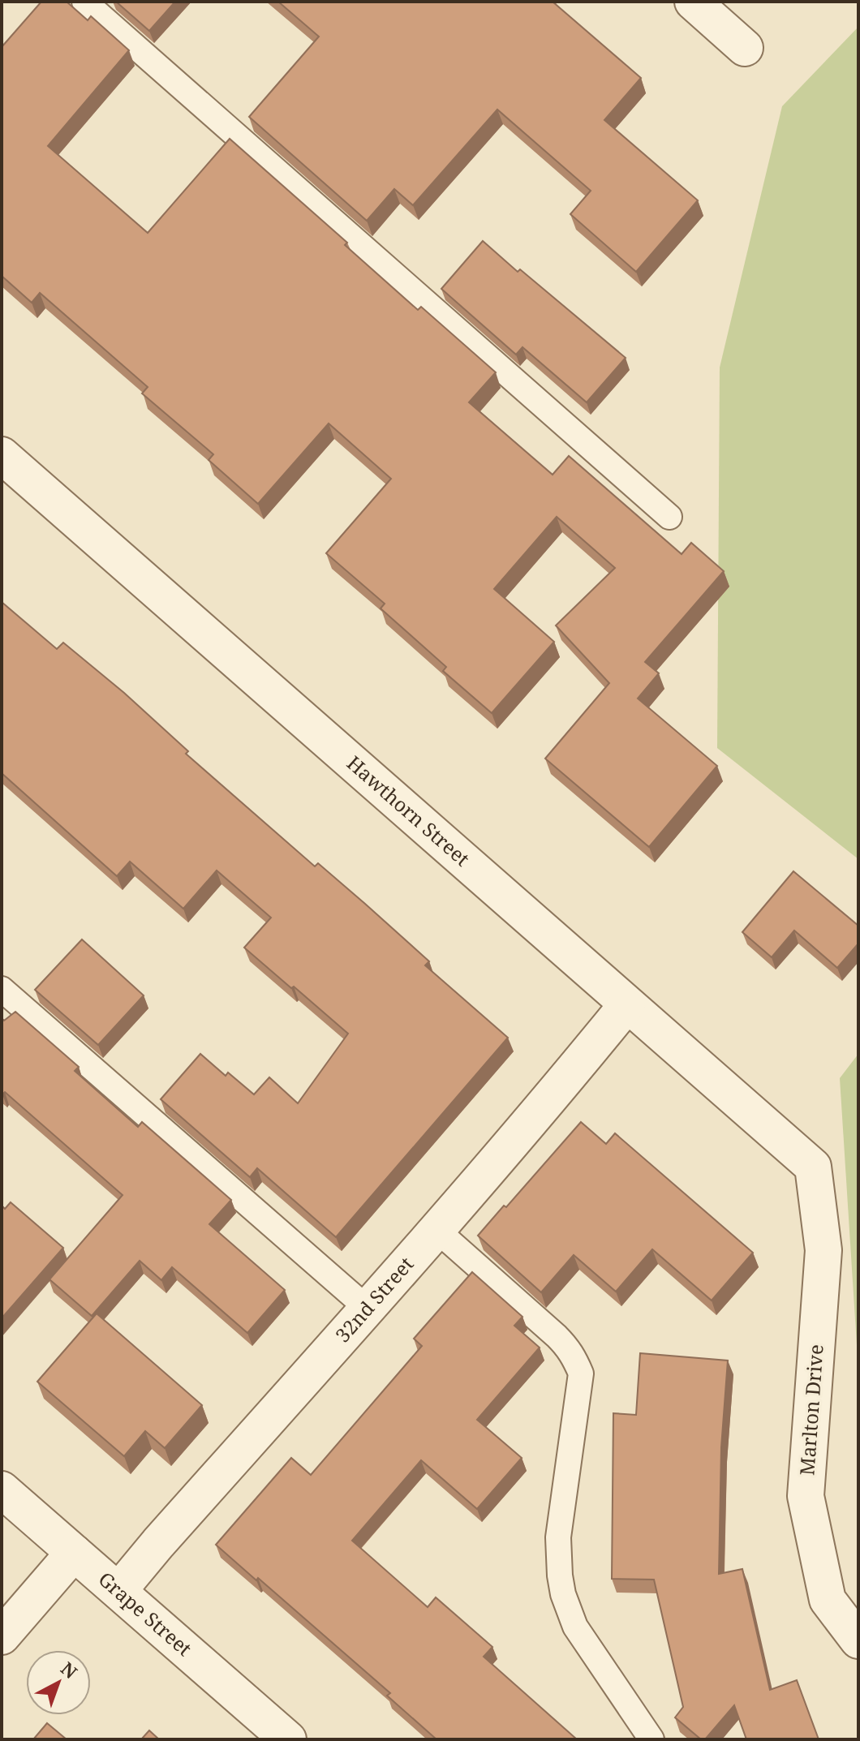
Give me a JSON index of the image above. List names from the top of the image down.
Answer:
{
  "streets": {
    "street": [
      "Hawthorn Street",
      "32nd Street",
      "Marlton Drive",
      "Grape Street"
    ]
  },
  "crossings": [
    ["Hawthorn Street", "32nd Street"],
    ["Hawthorn Street", "Marlton Drive"],
    ["32nd Street", "Grape Street"]
  ],
  "north": "top right"
}
